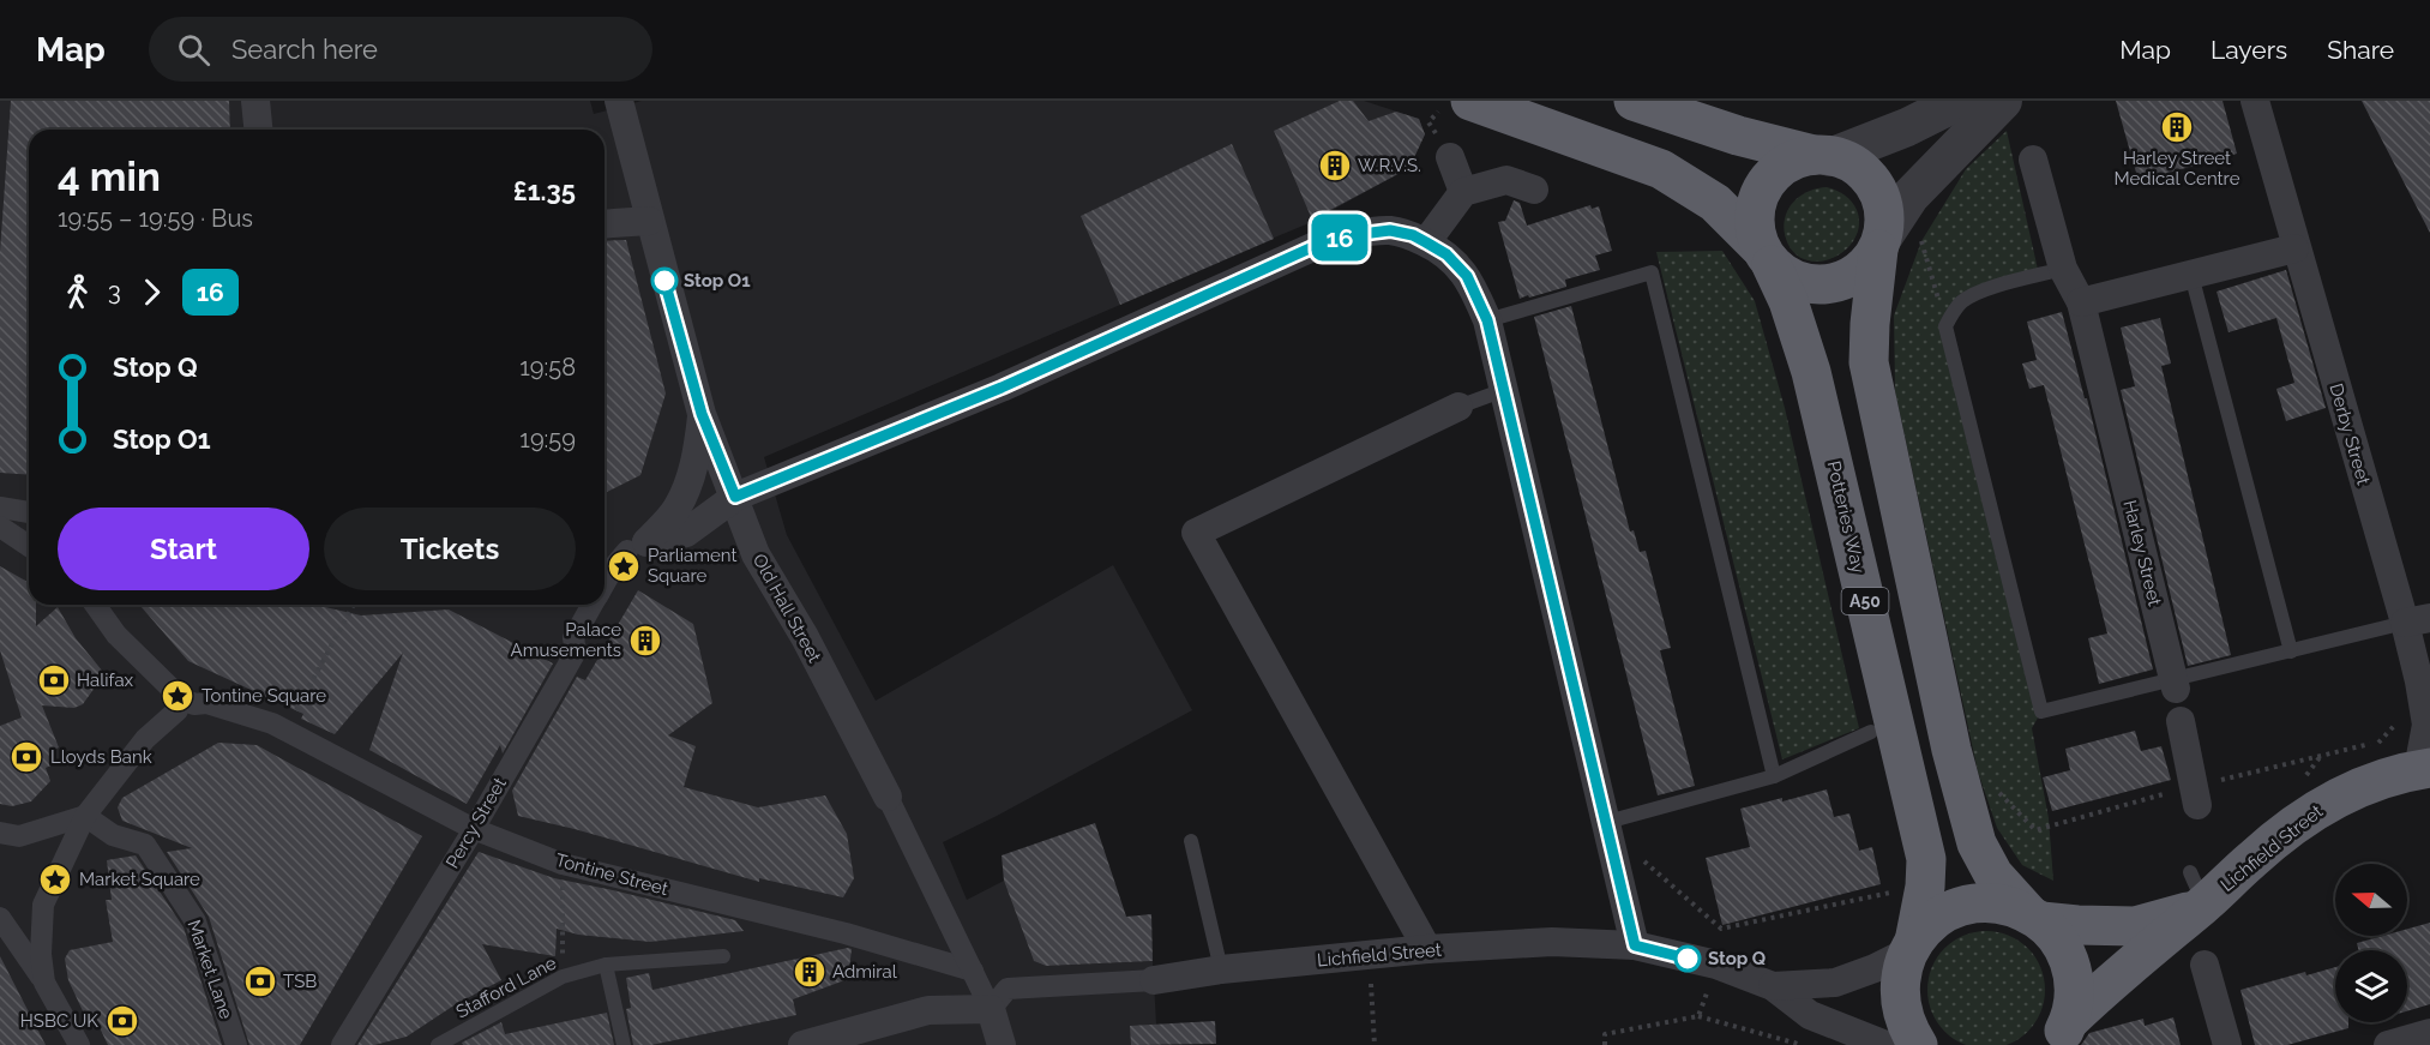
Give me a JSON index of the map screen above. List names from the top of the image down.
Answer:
{
  "streets": {
    "highway": ["Potteries Way", "A50", "Lichfield Street"],
    "street": [
      "Derby Street",
      "Harley Street",
      "Old Hall Street",
      "Percy Street",
      "Tontine Street",
      "Market Lane"
    ],
    "lane": ["Stafford Lane"]
  },
  "crossings": [
    ["Derby Street", "Lichfield Street"],
    ["Potteries Way", "Lichfield Street"],
    ["Old Hall Street", "Lichfield Street"],
    ["Old Hall Street", "Tontine Street"],
    ["Percy Street", "Tontine Street"]
  ],
  "places": {
    "building": [
      "Harley Street Medical Centre",
      "W.R.V.S.",
      "Palace Amusements",
      "Admiral"
    ],
    "other": ["Stop O1", "Stop Q"],
    "place": ["Parliament Square", "Tontine Square", "Market Square"],
    "bank": [
      "Halifax",
      "Lloyds Bank",
      "TSB",
      "HSBC UK"
    ]
  },
  "lines": ["bus line 16"],
  "north": "left",
  "page": {
    "header": "Map",
    "search": "Search here",
    "nav": ["Map", "Layers", "Share"],
    "on_map": "16",
    "heading": ["4 min", "19:55 – 19:59 · Bus", "£1.35"],
    "legs": ["3", "16"],
    "list": [
      {
        "name": "Stop Q",
        "value": "19:58"
      },
      {
        "name": "Stop O1",
        "value": "19:59"
      }
    ],
    "buttons": ["Start", "Tickets"]
  }
}
